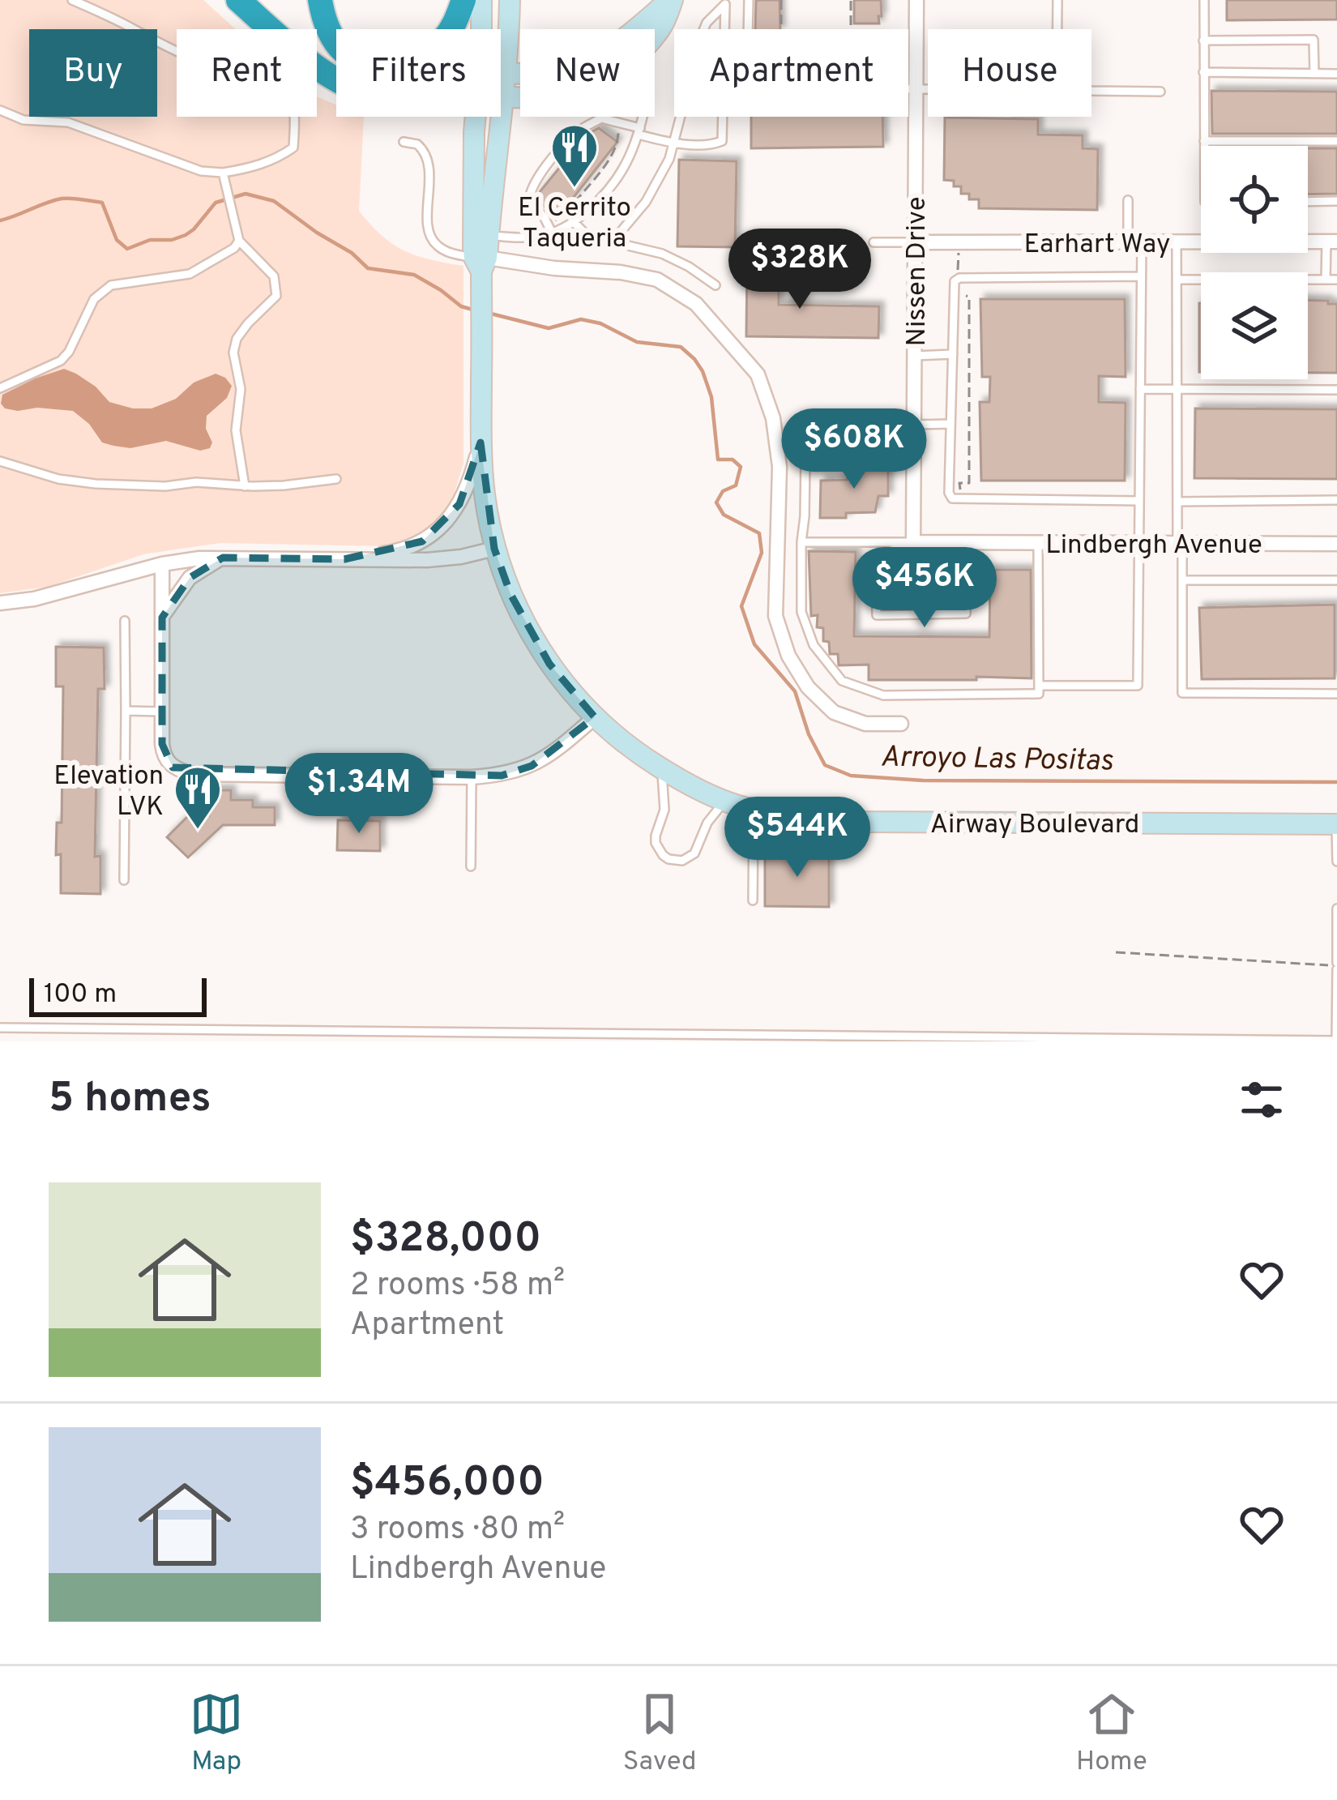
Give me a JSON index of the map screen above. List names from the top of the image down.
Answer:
{
  "streets": {
    "main road": ["Airway Boulevard"],
    "street": ["Earhart Way", "Nissen Drive", "Lindbergh Avenue"]
  },
  "crossings": [
    ["Earhart Way", "Nissen Drive"],
    ["Nissen Drive", "Lindbergh Avenue"]
  ],
  "water": ["Arroyo Las Positas"],
  "places": {
    "restaurant": ["El Cerrito Taqueria", "Elevation LVK"]
  },
  "scale_bar": "100 m",
  "page": {
    "chip": [
      "Buy",
      "Rent",
      "Filters",
      "New",
      "Apartment",
      "House"
    ],
    "price": [
      "$328K",
      "$608K",
      "$456K",
      "$1.34M",
      "$544K"
    ],
    "scale": "100 m",
    "heading": "5 homes",
    "list": [
      {
        "name": "$328,000",
        "note": "2 rooms · 58 m² · Apartment"
      },
      {
        "name": "$456,000",
        "note": "3 rooms · 80 m² · Lindbergh Avenue"
      }
    ],
    "tabs": ["Map", "Saved", "Home"]
  }
}
